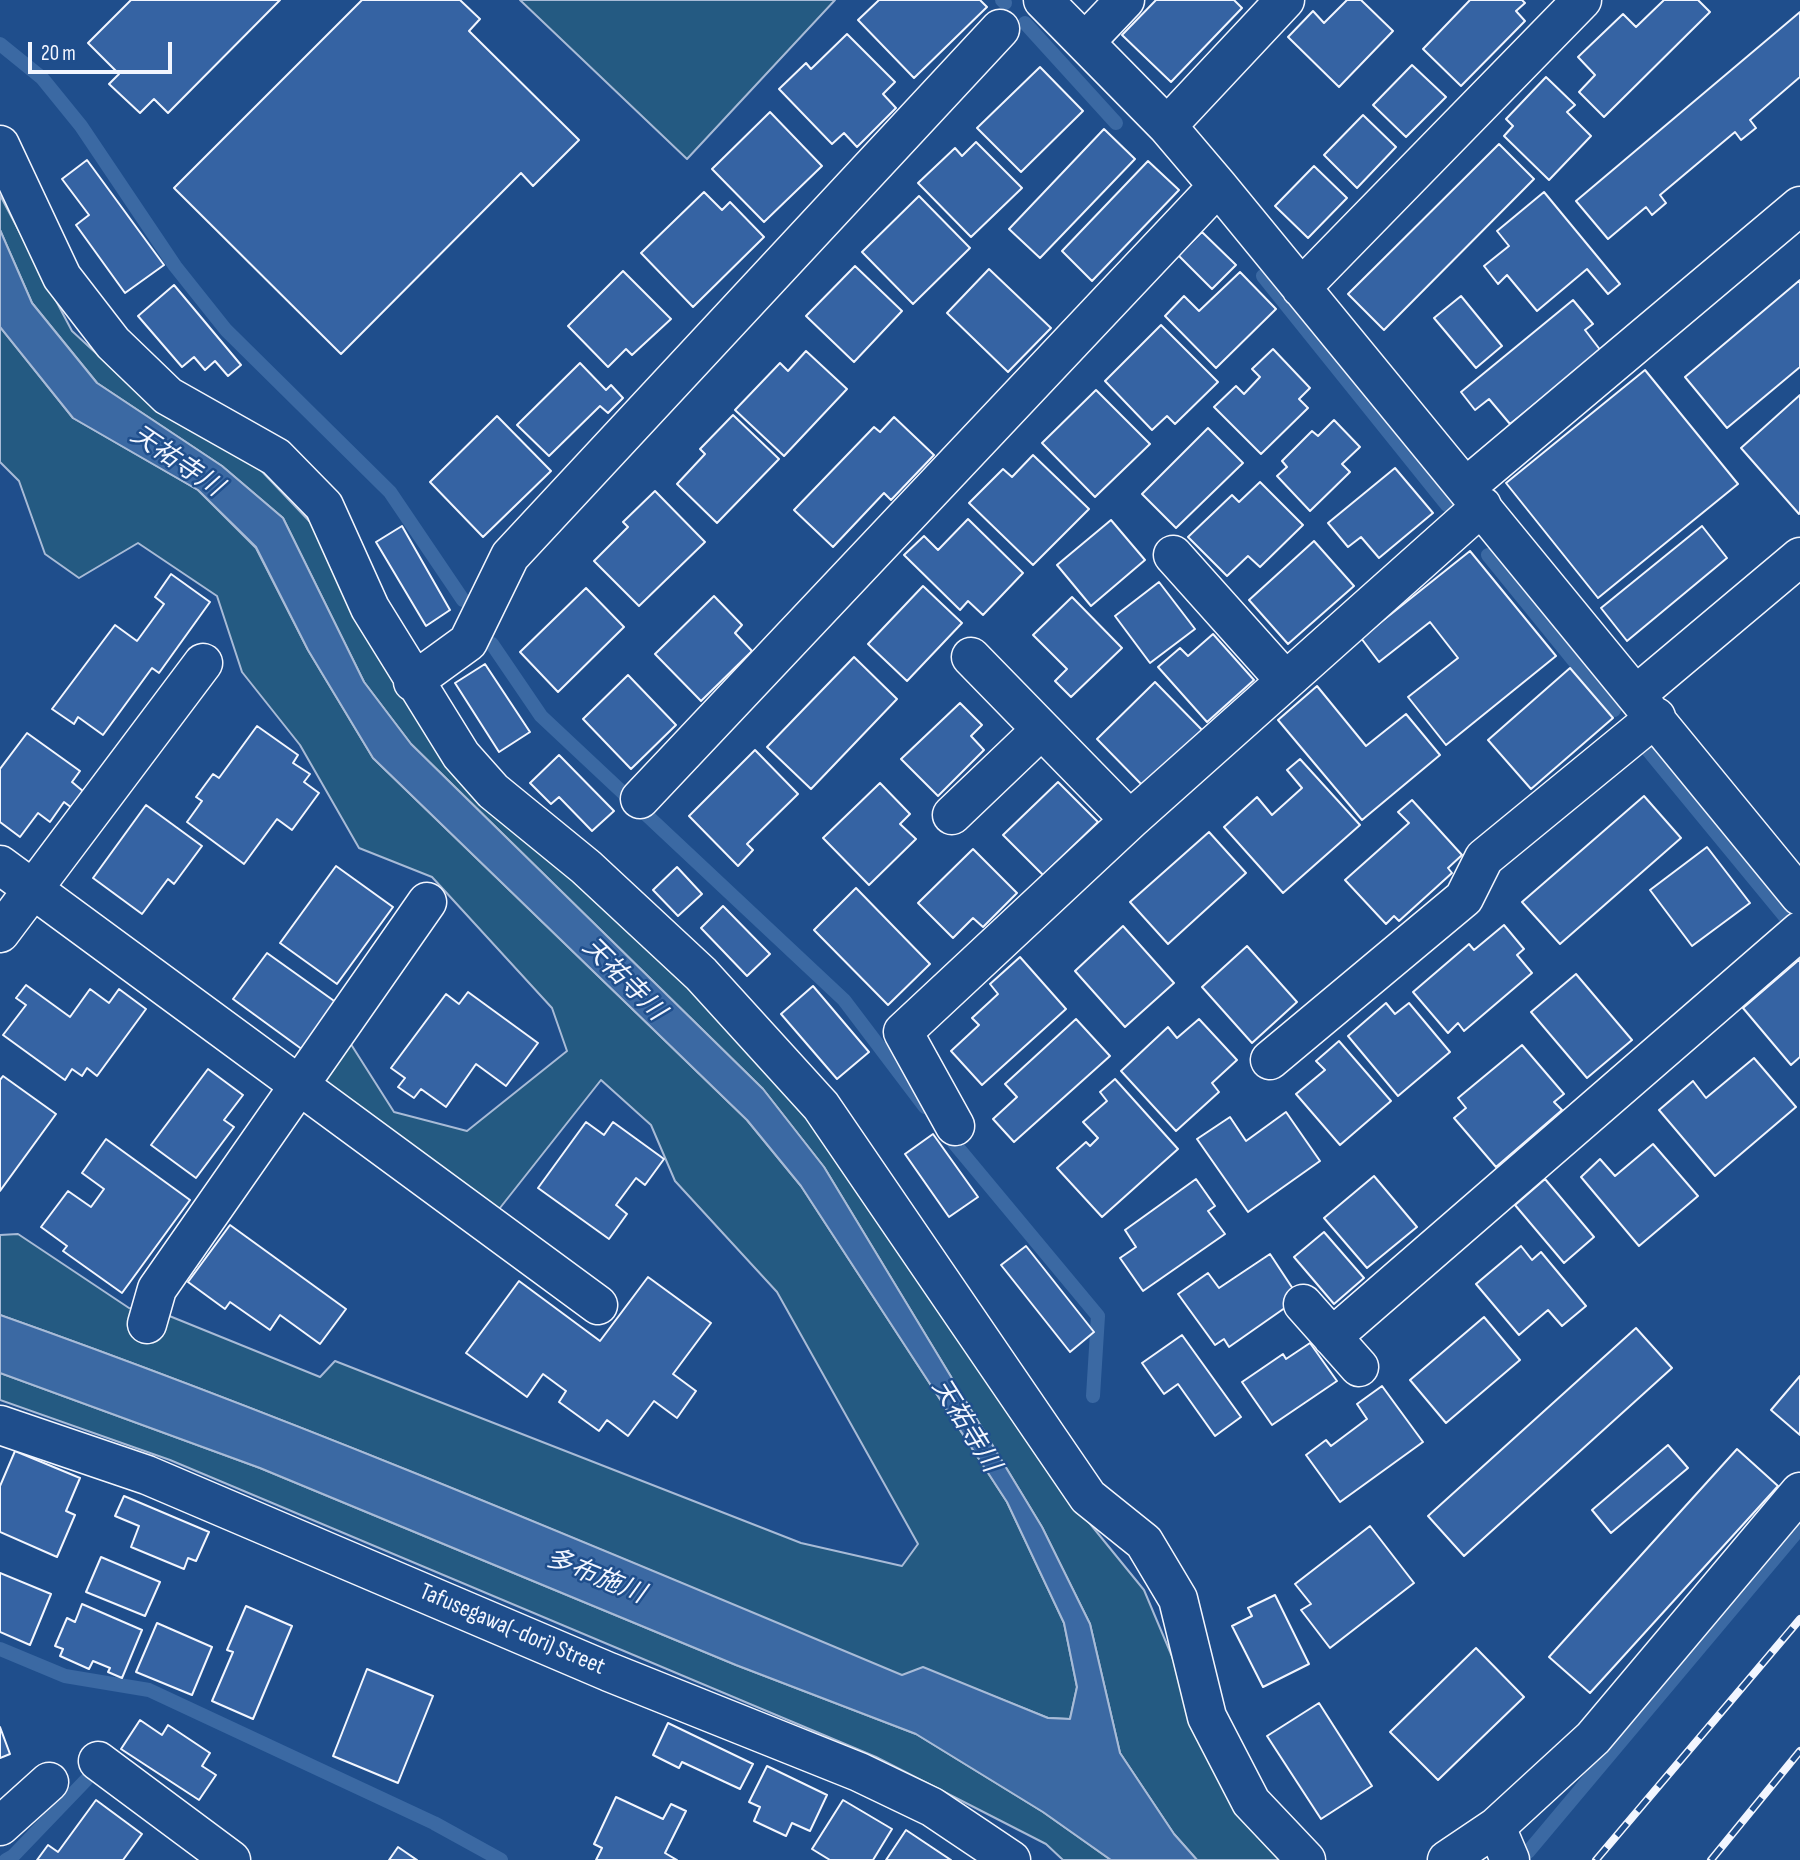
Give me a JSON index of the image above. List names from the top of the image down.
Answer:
{
  "streets": {
    "street": ["Tafusegawa(-dori) Street"]
  },
  "water": ["天祐寺川", "多布施川"],
  "scale_bar": "20 m"
}
